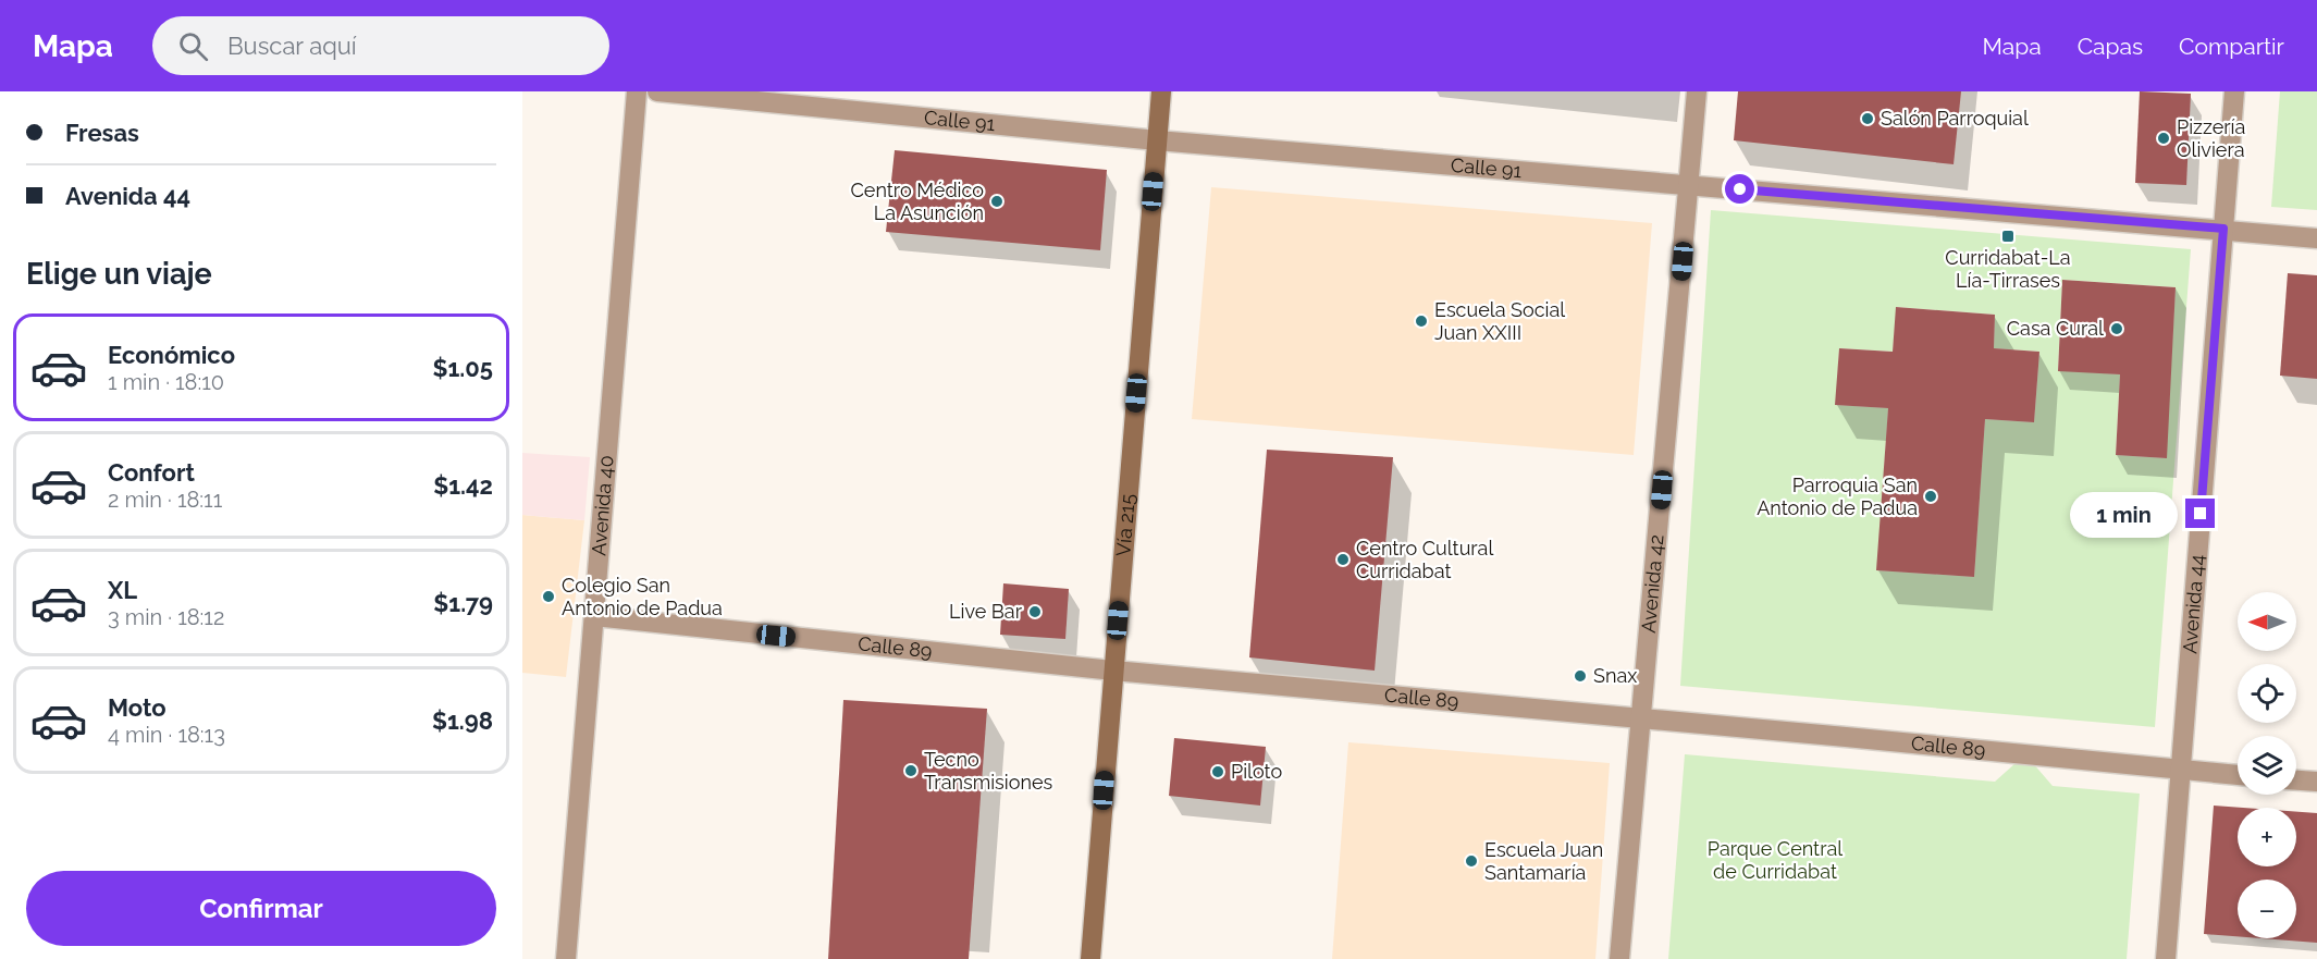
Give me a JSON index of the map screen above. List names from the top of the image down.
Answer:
{
  "streets": {
    "main road": ["Vía 215"],
    "street": [
      "Calle 91",
      "Avenida 40",
      "Avenida 42",
      "Avenida 44",
      "Calle 89"
    ]
  },
  "crossings": [
    ["Calle 91", "Vía 215"],
    ["Calle 91", "Avenida 42"],
    ["Calle 91", "Avenida 44"],
    ["Avenida 40", "Calle 89"],
    ["Vía 215", "Calle 89"],
    ["Avenida 42", "Calle 89"],
    ["Avenida 44", "Calle 89"]
  ],
  "parks": ["Parque Central de Curridabat"],
  "places": {
    "other": [
      "Salón Parroquial",
      "Pizzería Oliviera",
      "Centro Médico La Asunción",
      "Escuela Social Juan XXIII",
      "Casa Cural",
      "Parroquia San Antonio de Padua",
      "Centro Cultural Curridabat",
      "Colegio San Antonio de Padua",
      "Live Bar",
      "Snax",
      "Tecno Transmisiones",
      "Piloto",
      "Escuela Juan Santamaría"
    ],
    "transit": ["Curridabat-La Lía-Tirrases"]
  },
  "north": "left",
  "page": {
    "header": "Mapa",
    "search": "Buscar aquí",
    "nav": ["Mapa", "Capas", "Compartir"],
    "banner": ["Fresas", "Avenida 44"],
    "heading": "Elige un viaje",
    "list": [
      {
        "name": "Económico",
        "note": "1 min · 18:10",
        "value": "$1.05"
      },
      {
        "name": "Confort",
        "note": "2 min · 18:11",
        "value": "$1.42"
      },
      {
        "name": "XL",
        "note": "3 min · 18:12",
        "value": "$1.79"
      },
      {
        "name": "Moto",
        "note": "4 min · 18:13",
        "value": "$1.98"
      }
    ],
    "bubble": "1 min",
    "map_buttons": ["+", "−"],
    "buttons": "Confirmar"
  }
}
